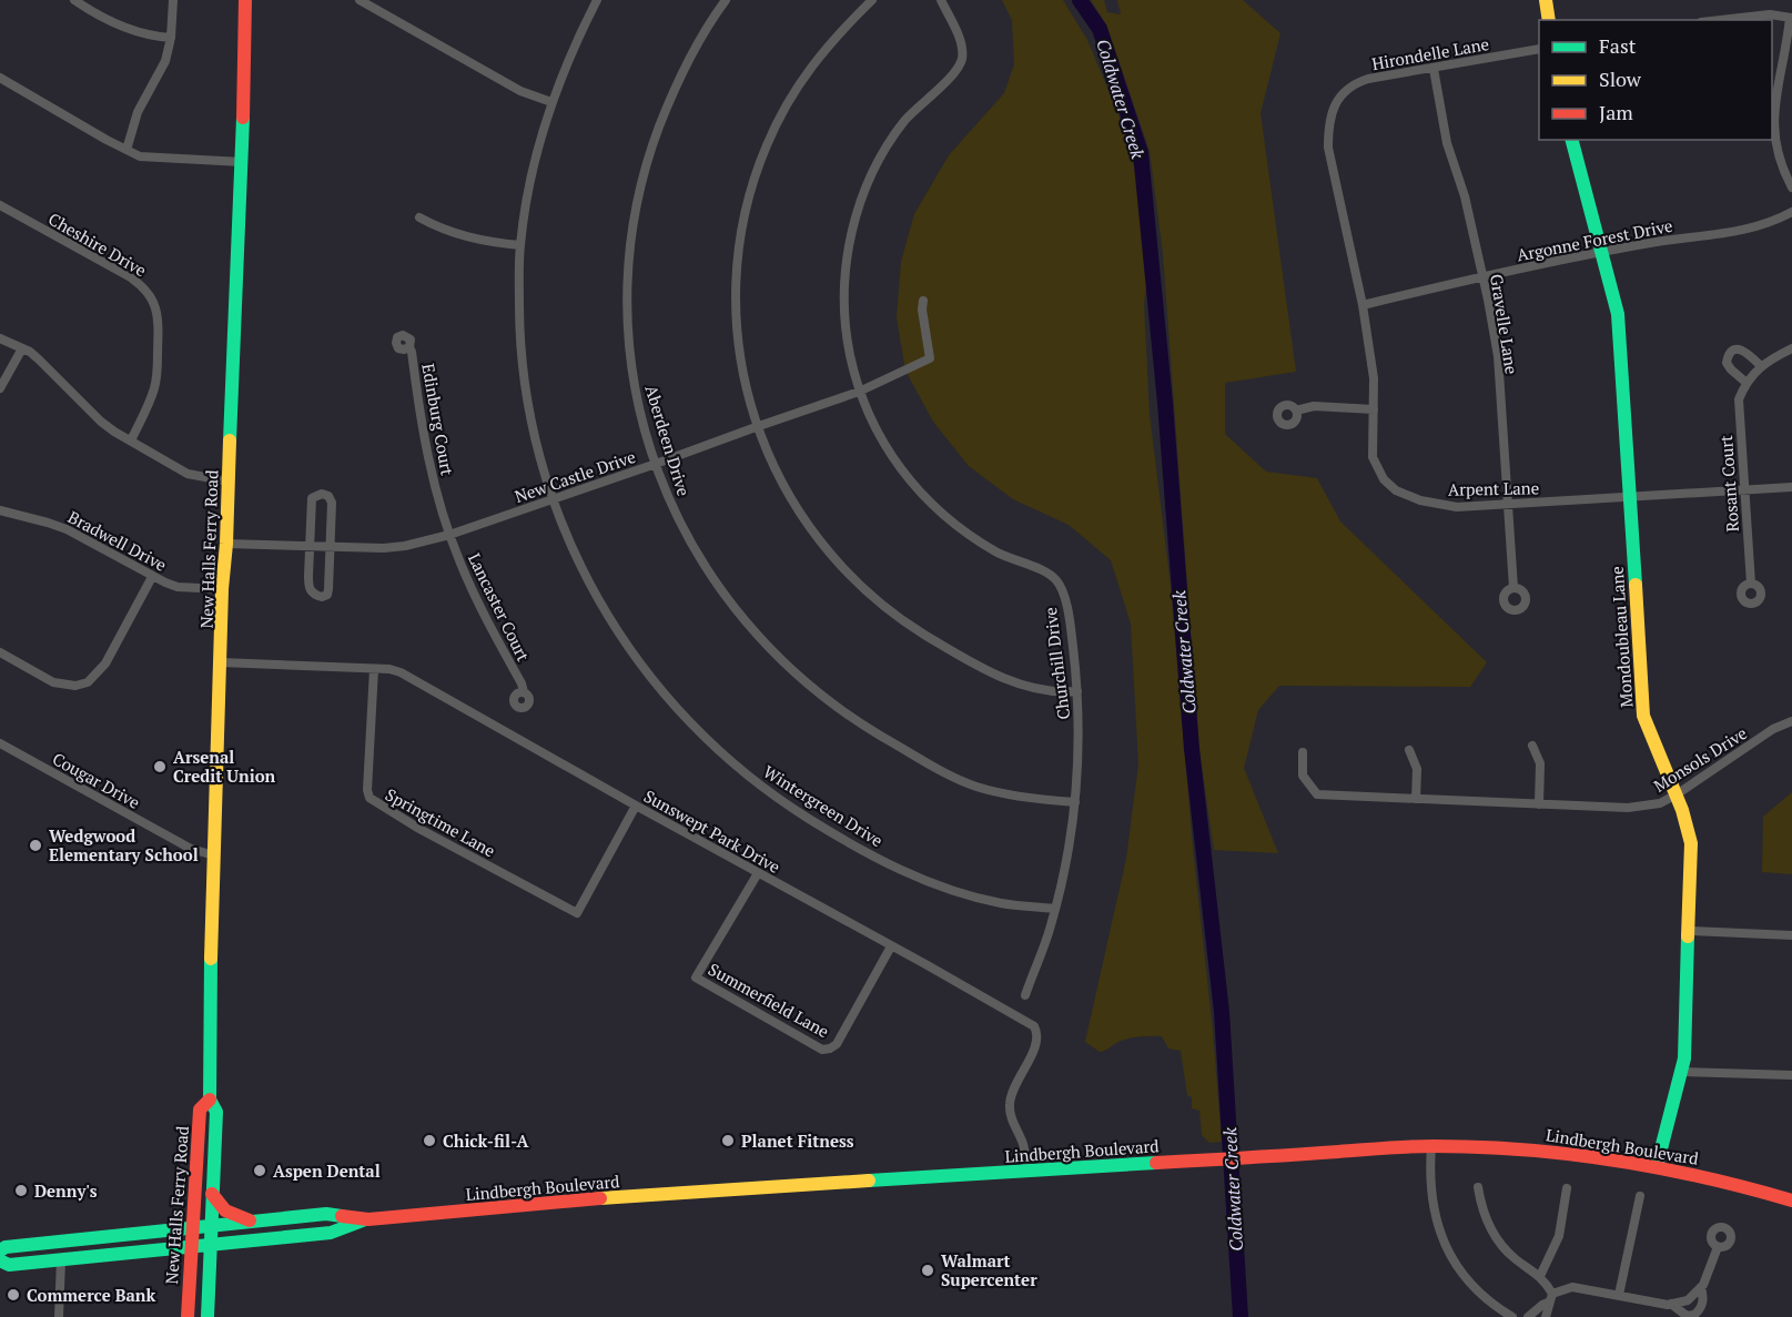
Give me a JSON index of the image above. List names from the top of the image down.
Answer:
{
  "streets": {
    "main road": ["New Halls Ferry Road", "Mondoubleau Lane", "Lindbergh Boulevard"],
    "street": [
      "Hirondelle Lane",
      "Argonne Forest Drive",
      "Cheshire Drive",
      "Gravelle Lane",
      "Edinburg Court",
      "Aberdeen Drive",
      "New Castle Drive",
      "Rosant Court",
      "Arpent Lane",
      "Bradwell Drive",
      "Lancaster Court",
      "Churchill Drive",
      "Monsols Drive",
      "Cougar Drive",
      "Wintergreen Drive",
      "Springtime Lane",
      "Sunswept Park Drive",
      "Summerfield Lane"
    ]
  },
  "crossings": [
    ["Hirondelle Lane", "Gravelle Lane"],
    ["Hirondelle Lane", "Arpent Lane"],
    ["Argonne Forest Drive", "Gravelle Lane"],
    ["Argonne Forest Drive", "Arpent Lane"],
    ["Argonne Forest Drive", "Mondoubleau Lane"],
    ["Gravelle Lane", "Arpent Lane"],
    ["Edinburg Court", "New Castle Drive"],
    ["Edinburg Court", "Lancaster Court"],
    ["Aberdeen Drive", "New Castle Drive"],
    ["Aberdeen Drive", "Churchill Drive"],
    ["New Castle Drive", "New Halls Ferry Road"],
    ["New Castle Drive", "Lancaster Court"],
    ["New Castle Drive", "Churchill Drive"],
    ["New Castle Drive", "Wintergreen Drive"],
    ["Rosant Court", "Arpent Lane"],
    ["Arpent Lane", "Mondoubleau Lane"],
    ["Bradwell Drive", "New Halls Ferry Road"],
    ["New Halls Ferry Road", "Cougar Drive"],
    ["New Halls Ferry Road", "Sunswept Park Drive"],
    ["New Halls Ferry Road", "Lindbergh Boulevard"],
    ["Mondoubleau Lane", "Monsols Drive"],
    ["Mondoubleau Lane", "Lindbergh Boulevard"],
    ["Churchill Drive", "Wintergreen Drive"],
    ["Springtime Lane", "Sunswept Park Drive"],
    ["Sunswept Park Drive", "Summerfield Lane"],
    ["Sunswept Park Drive", "Lindbergh Boulevard"]
  ],
  "water": ["Coldwater Creek"],
  "places": [
    "Arsenal Credit Union",
    "Wedgwood Elementary School",
    "Chick-fil-A",
    "Planet Fitness",
    "Aspen Dental",
    "Denny's",
    "Walmart Supercenter",
    "Commerce Bank"
  ],
  "legend": ["Fast", "Slow", "Jam"]
}
